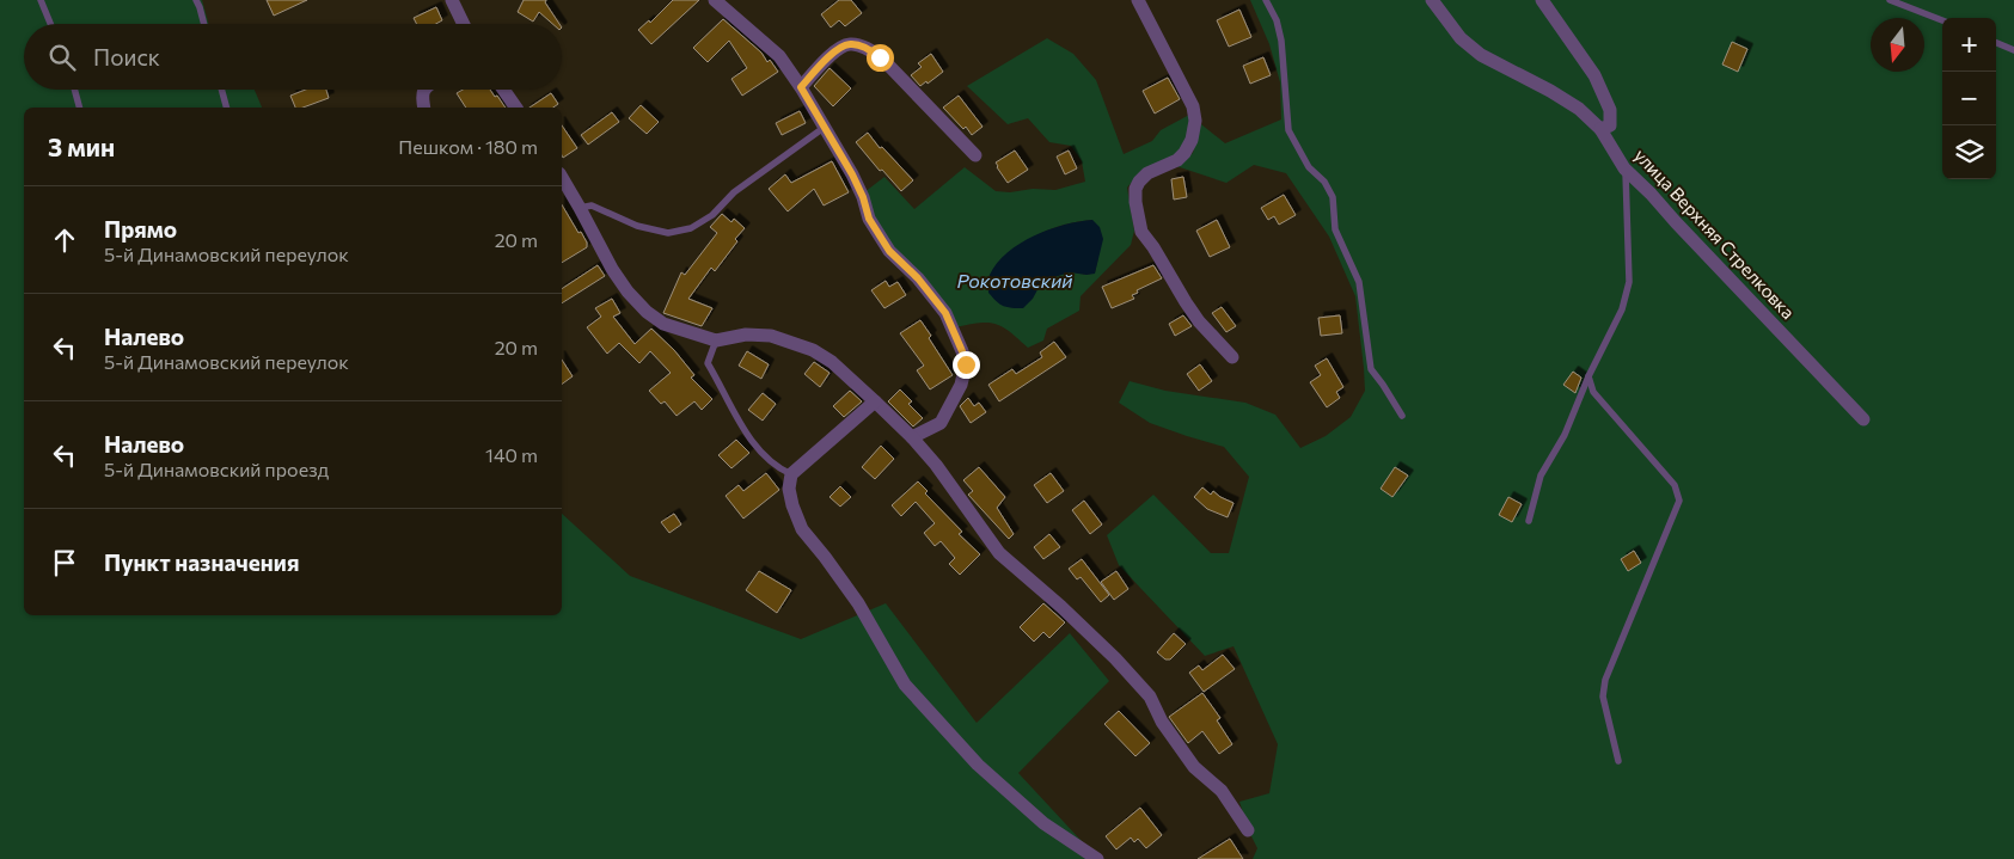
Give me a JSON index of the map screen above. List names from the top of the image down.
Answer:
{
  "streets": {
    "street": ["улица Верхняя Стрелковка"]
  },
  "water": ["Рокотовский"],
  "north": "bottom",
  "page": {
    "map_buttons": ["+", "−"],
    "search": "Поиск",
    "heading": ["3 мин", "Пешком · 180 m"],
    "list": [
      ["Прямо", "5-й Динамовский переулок", "20 m"],
      ["Налево", "5-й Динамовский переулок", "20 m"],
      ["Налево", "5-й Динамовский проезд", "140 m"],
      "Пункт назначения"
    ]
  }
}
